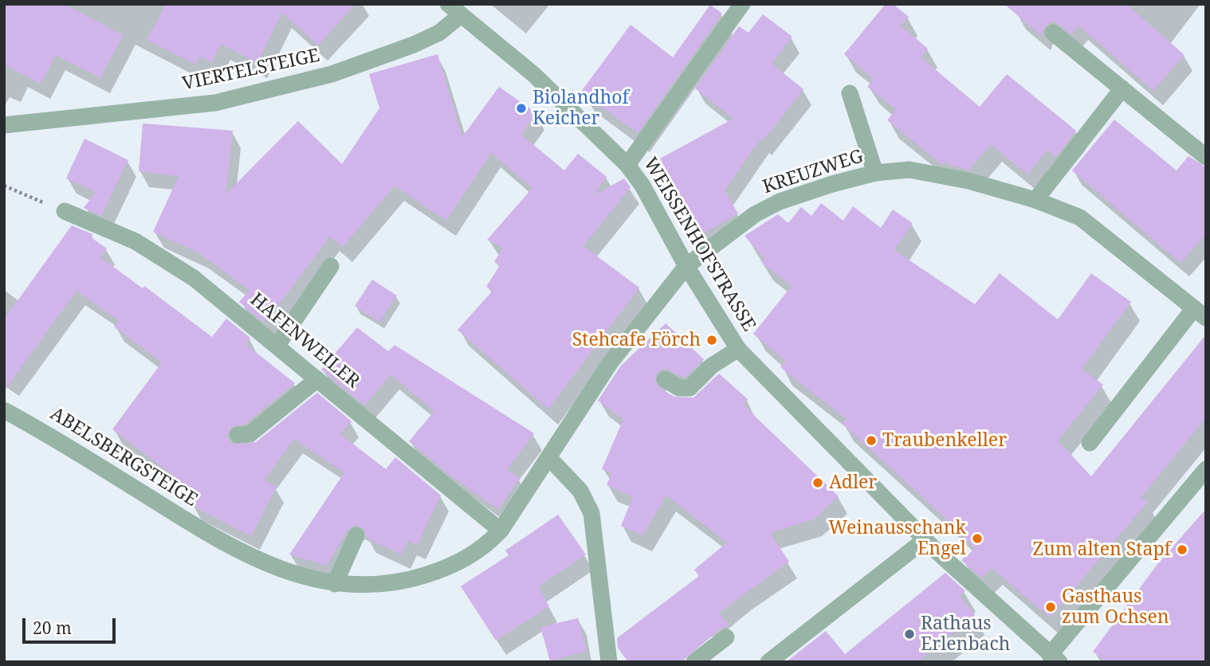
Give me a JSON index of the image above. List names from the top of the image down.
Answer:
{
  "streets": {
    "street": [
      "VIERTELSTEIGE",
      "KREUZWEG",
      "WEISSENHOFSTRASSE",
      "HAFENWEILER",
      "ABELSBERGSTEIGE"
    ]
  },
  "crossings": [
    ["VIERTELSTEIGE", "WEISSENHOFSTRASSE"],
    ["KREUZWEG", "WEISSENHOFSTRASSE"]
  ],
  "places": [
    "Biolandhof Keicher",
    "Stehcafe Förch",
    "Traubenkeller",
    "Adler",
    "Weinausschank Engel",
    "Zum alten Stapf",
    "Gasthaus zum Ochsen",
    "Rathaus Erlenbach"
  ],
  "scale_bar": "20 m"
}
